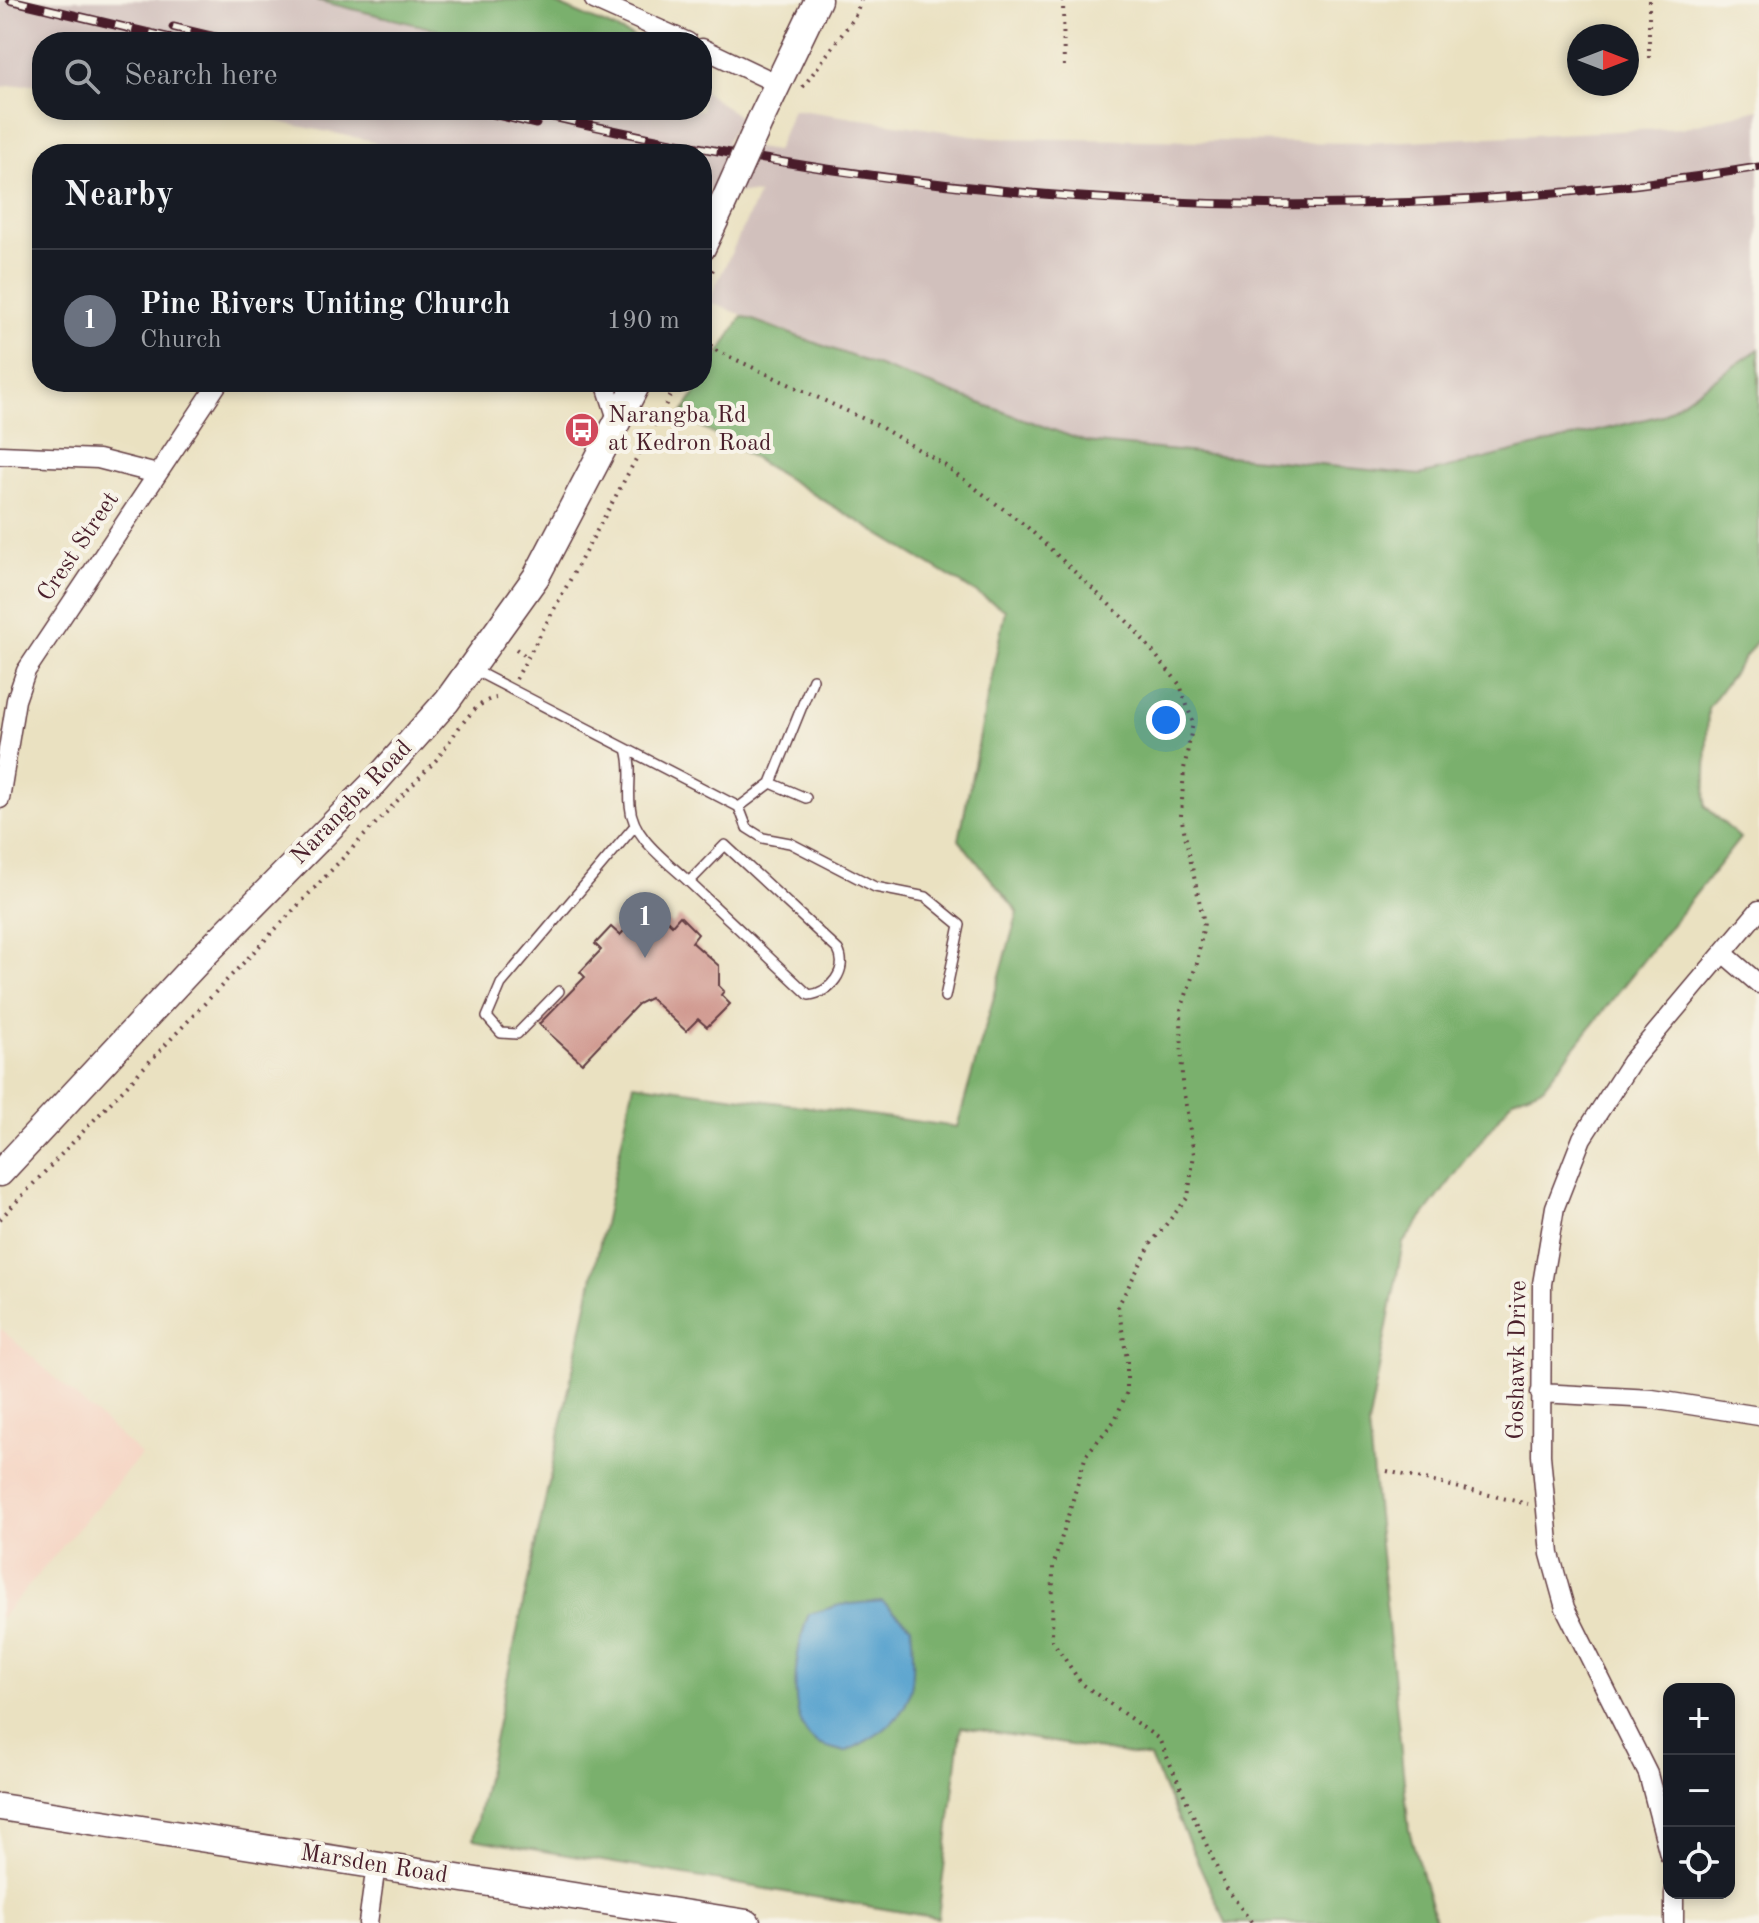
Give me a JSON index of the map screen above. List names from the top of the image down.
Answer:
{
  "streets": {
    "main road": ["Narangba Road", "Marsden Road"],
    "street": ["Crest Street", "Goshawk Drive"]
  },
  "places": {
    "bus stop": ["Narangba Rd at Kedron Road"]
  },
  "north": "right",
  "page": {
    "search": "Search here",
    "heading": "Nearby",
    "list": [
      {
        "mark": "1",
        "name": "Pine Rivers Uniting Church",
        "note": "Church",
        "value": "190 m"
      }
    ],
    "pins": "1",
    "map_buttons": ["+", "−"]
  }
}
